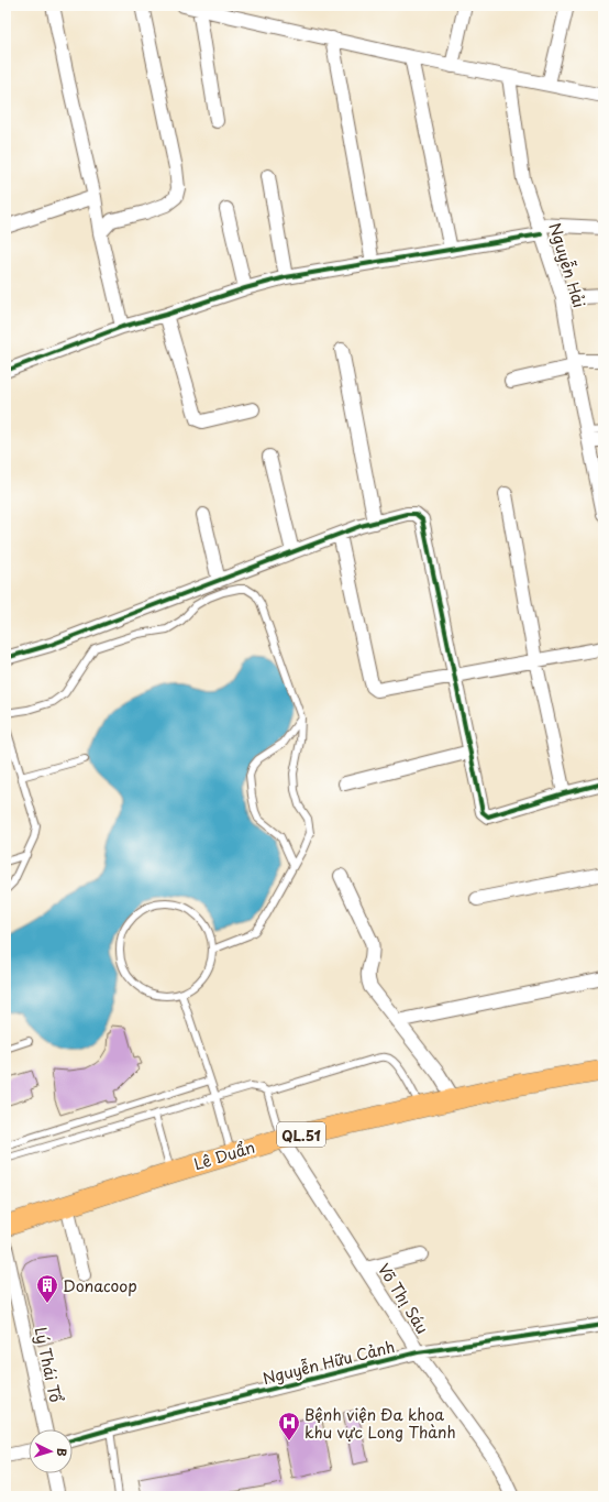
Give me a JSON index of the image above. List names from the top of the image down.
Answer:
{
  "streets": {
    "main road": ["QL.51", "Lê Duẩn"],
    "street": [
      "Nguyễn Hải",
      "Võ Thị Sáu",
      "Nguyễn Hữu Cảnh",
      "Lý Thái Tổ"
    ]
  },
  "crossings": [
    ["Lê Duẩn", "Võ Thị Sáu"],
    ["Võ Thị Sáu", "Nguyễn Hữu Cảnh"]
  ],
  "places": {
    "building": ["Donacoop"],
    "hospital": ["Bệnh viện Đa khoa khu vực Long Thành"]
  },
  "north": "right"
}
